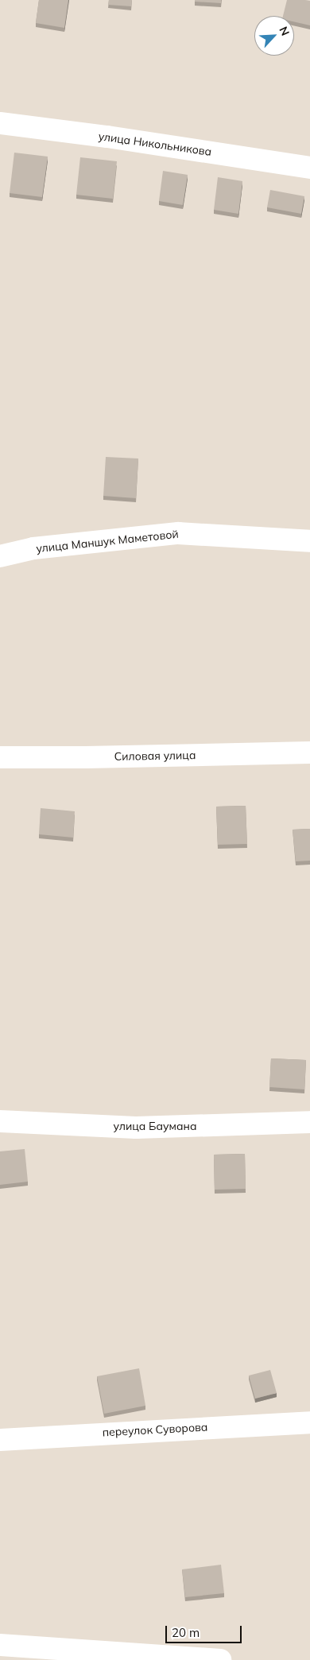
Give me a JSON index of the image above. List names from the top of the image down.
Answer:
{
  "streets": {
    "street": [
      "улица Никольникова",
      "улица Маншук Маметовой",
      "Силовая улица",
      "улица Баумана",
      "переулок Суворова"
    ]
  },
  "scale_bar": "20 m",
  "north": "top right"
}
